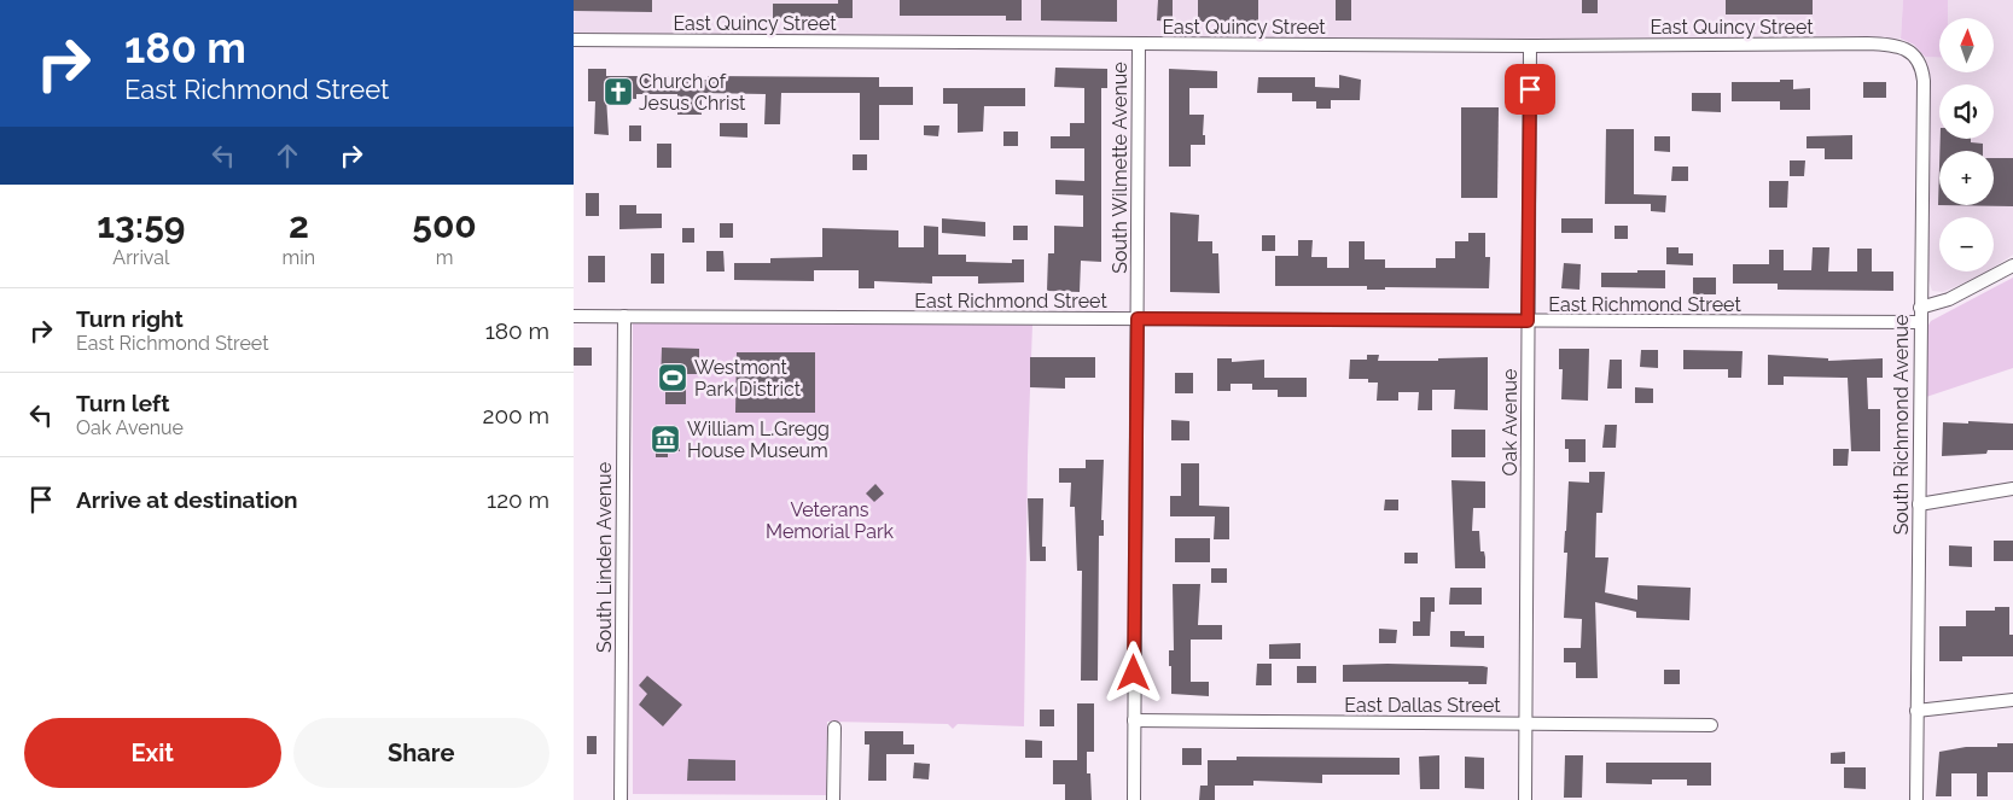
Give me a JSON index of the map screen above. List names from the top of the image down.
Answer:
{
  "streets": {
    "street": [
      "East Quincy Street",
      "South Wilmette Avenue",
      "East Richmond Street",
      "Oak Avenue",
      "South Richmond Avenue",
      "South Linden Avenue",
      "East Dallas Street"
    ]
  },
  "crossings": [
    ["East Quincy Street", "South Wilmette Avenue"],
    ["East Quincy Street", "Oak Avenue"],
    ["East Quincy Street", "South Richmond Avenue"],
    ["South Wilmette Avenue", "East Richmond Street"],
    ["South Wilmette Avenue", "East Dallas Street"],
    ["East Richmond Street", "Oak Avenue"],
    ["East Richmond Street", "South Richmond Avenue"],
    ["East Richmond Street", "South Linden Avenue"],
    ["Oak Avenue", "East Dallas Street"]
  ],
  "parks": ["Veterans Memorial Park"],
  "places": {
    "church": ["Church of Jesus Christ"],
    "sports": ["Westmont Park District"],
    "museum": ["William L.Gregg House Museum"]
  },
  "north": "top",
  "page": {
    "turn": ["180 m", "East Richmond Street"],
    "map_buttons": ["+", "−"],
    "eta": [
      "13:59",
      "Arrival",
      "2",
      "min",
      "500",
      "m"
    ],
    "list": [
      {
        "name": "Turn right",
        "note": "East Richmond Street",
        "value": "180 m"
      },
      {
        "name": "Turn left",
        "note": "Oak Avenue",
        "value": "200 m"
      },
      {
        "name": "Arrive at destination",
        "value": "120 m"
      }
    ],
    "buttons": ["Exit", "Share"]
  }
}
